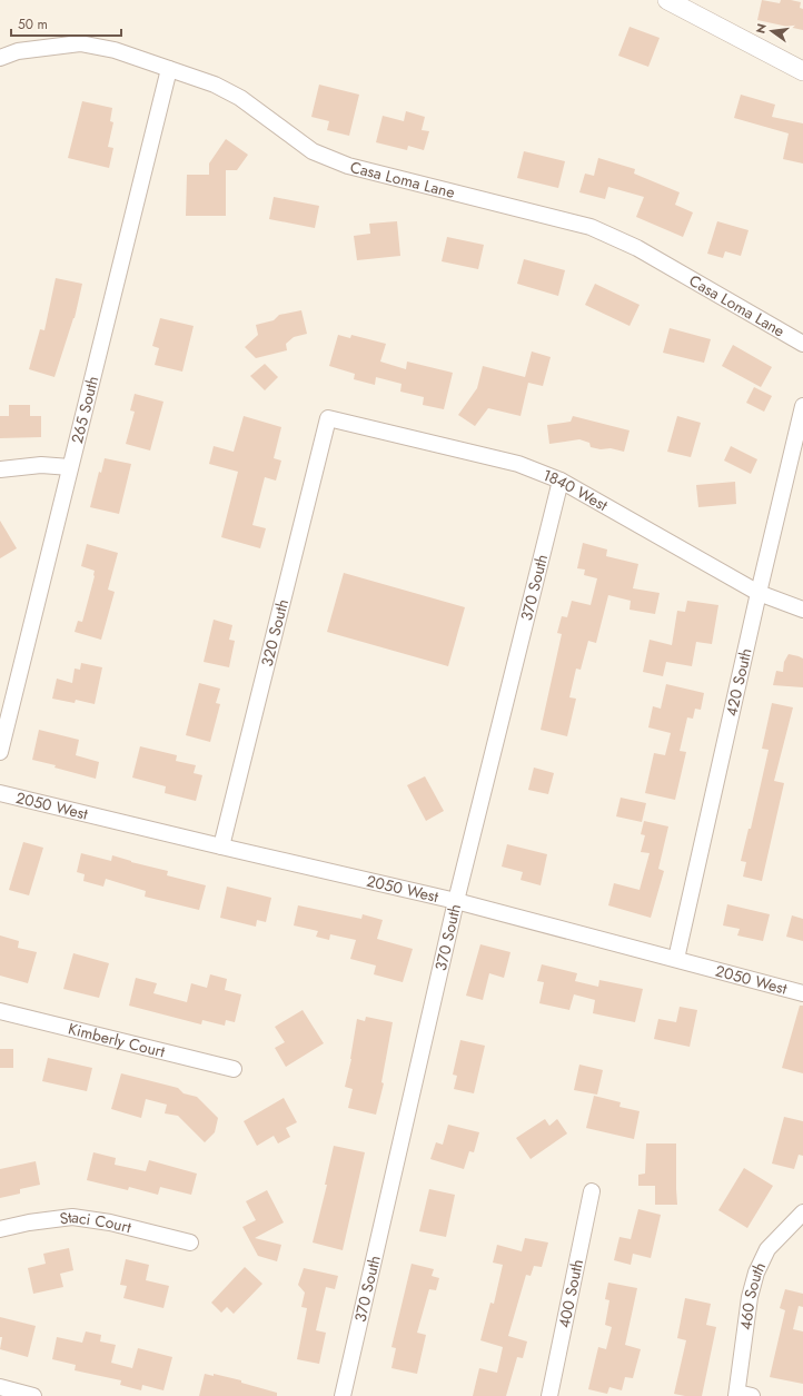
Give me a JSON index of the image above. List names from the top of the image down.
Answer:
{
  "streets": {
    "street": [
      "Casa Loma Lane",
      "265 South",
      "1840 West",
      "370 South",
      "320 South",
      "420 South",
      "2050 West",
      "Kimberly Court",
      "Staci Court",
      "400 South",
      "460 South"
    ]
  },
  "crossings": [
    ["Casa Loma Lane", "265 South"],
    ["1840 West", "370 South"],
    ["1840 West", "320 South"],
    ["1840 West", "420 South"],
    ["370 South", "2050 West"],
    ["320 South", "2050 West"],
    ["420 South", "2050 West"]
  ],
  "scale_bar": "50 m",
  "north": "left"
}
